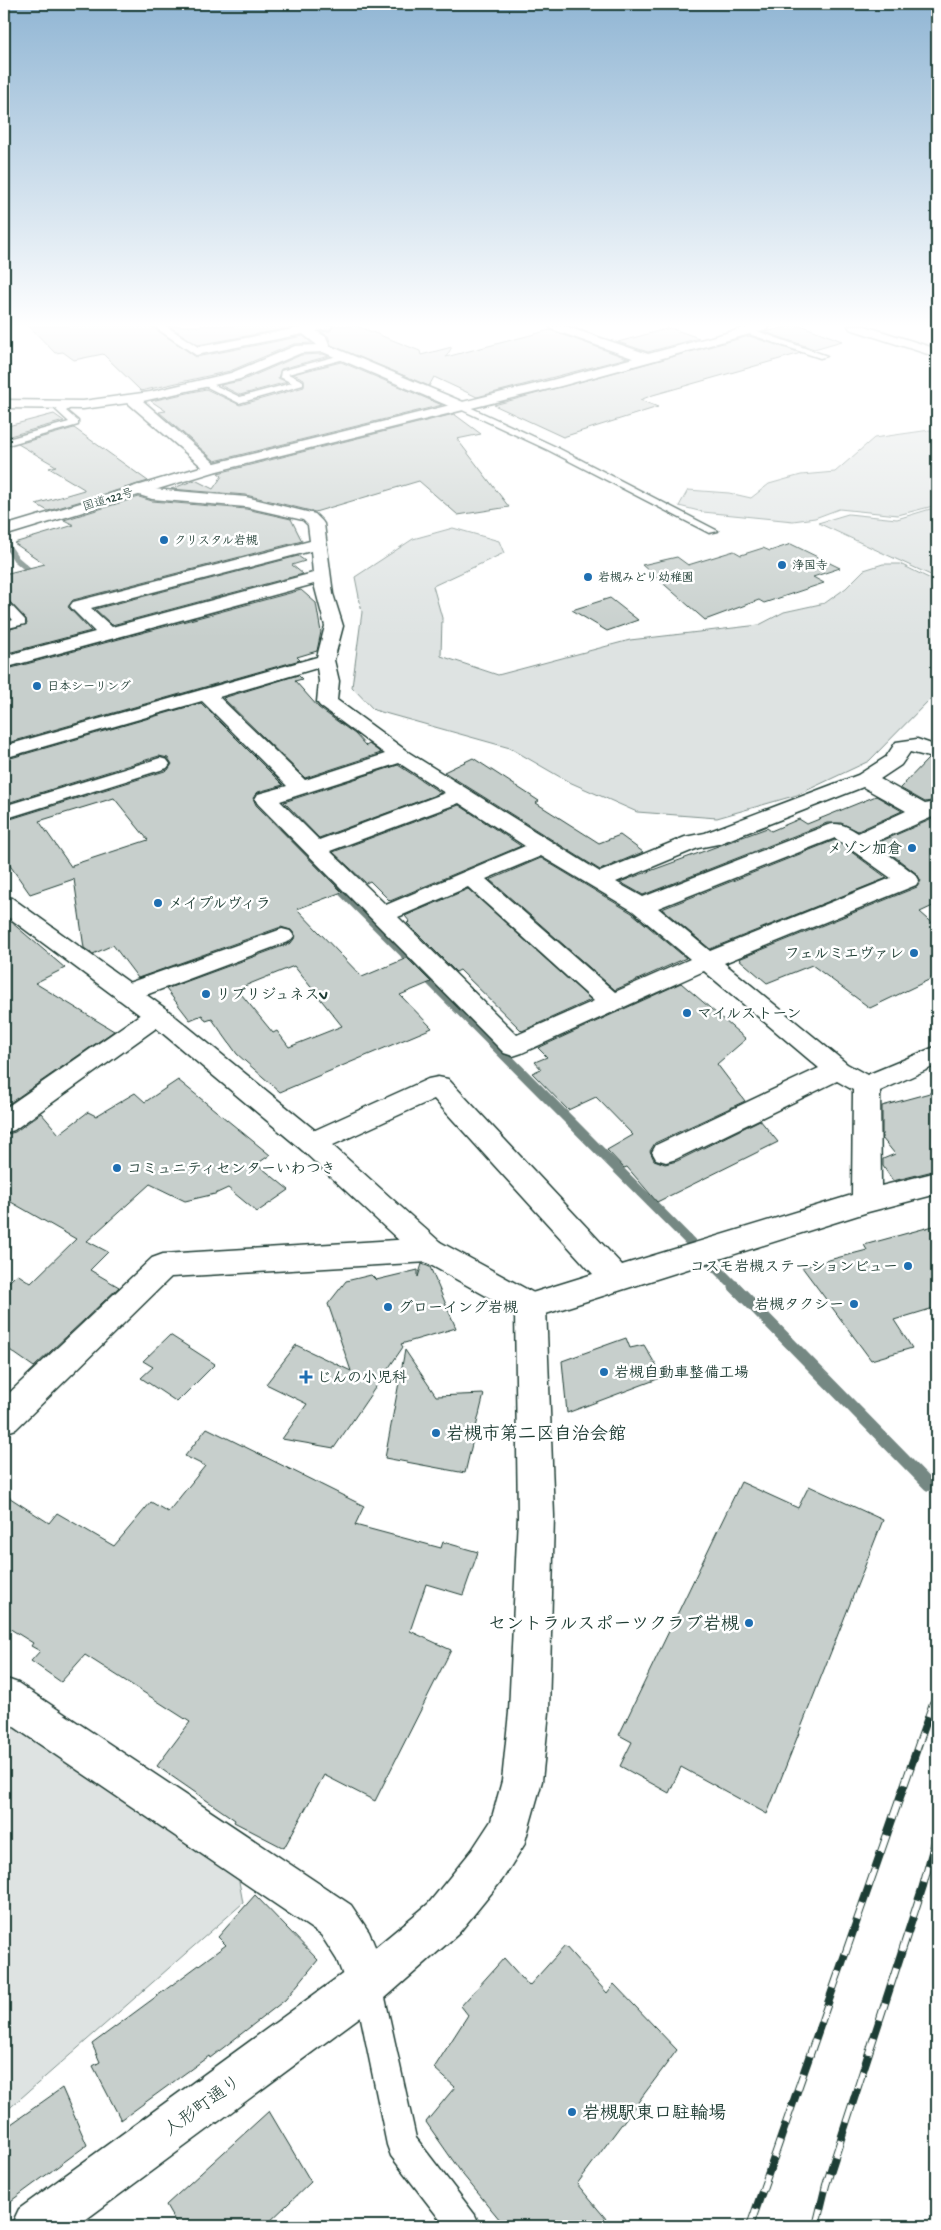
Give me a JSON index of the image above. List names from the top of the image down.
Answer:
{
  "streets": {
    "main road": ["国道122号", "人形町通り"]
  },
  "places": {
    "other": [
      "クリスタル岩槻",
      "浄国寺",
      "岩槻みどり幼稚園",
      "日本シーリング",
      "メゾン加倉",
      "メイプルヴィラ",
      "フェルミエヴァレ",
      "リブリジュネスV",
      "マイルストーン",
      "コミュニティセンターいわつき",
      "コスモ岩槻ステーションビュー",
      "岩槻タクシー",
      "グローイング岩槻",
      "岩槻自動車整備工場",
      "岩槻市第二区自治会館",
      "セントラルスポーツクラブ岩槻",
      "岩槻駅東口駐輪場"
    ],
    "health": ["じんの小児科"]
  }
}
